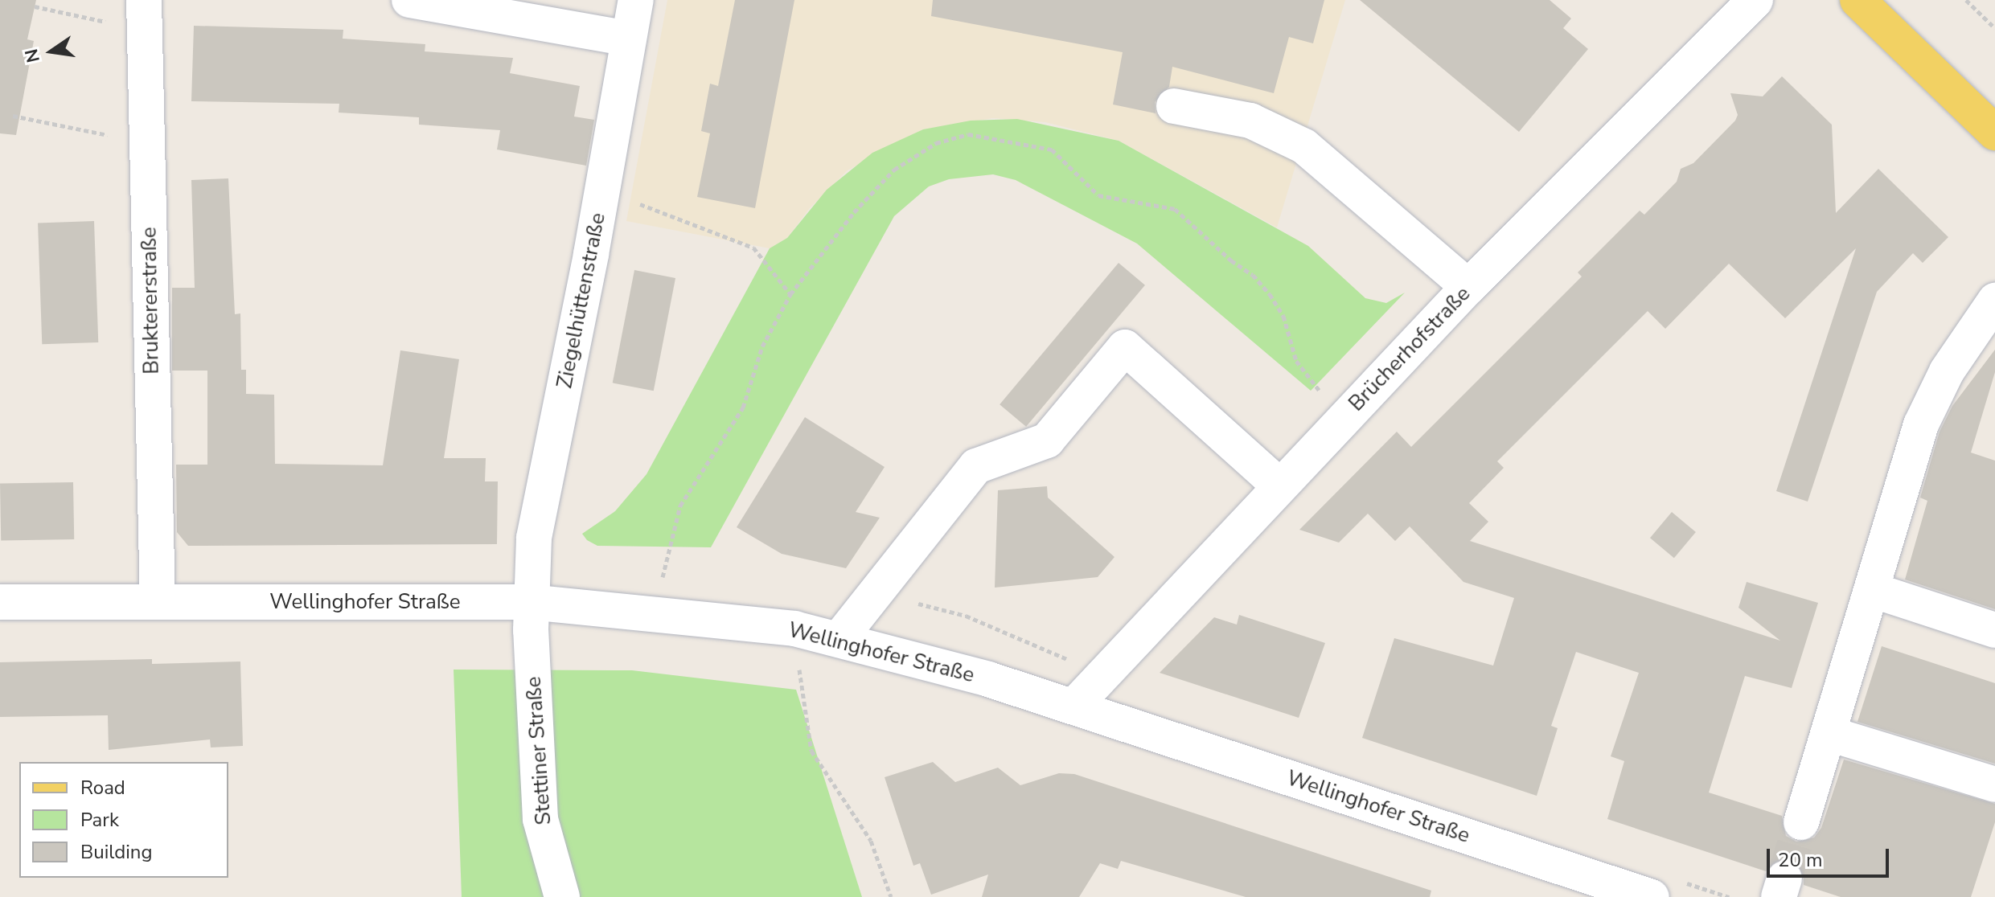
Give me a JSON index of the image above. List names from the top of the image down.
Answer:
{
  "streets": {
    "street": [
      "Bruktererstraße",
      "Ziegelhüttenstraße",
      "Brücherhofstraße",
      "Wellinghofer Straße",
      "Stettiner Straße"
    ]
  },
  "crossings": [
    ["Bruktererstraße", "Wellinghofer Straße"],
    ["Ziegelhüttenstraße", "Wellinghofer Straße"],
    ["Ziegelhüttenstraße", "Stettiner Straße"],
    ["Brücherhofstraße", "Wellinghofer Straße"],
    ["Wellinghofer Straße", "Stettiner Straße"]
  ],
  "legend": ["Road", "Park", "Building"],
  "scale_bar": "20 m",
  "north": "left"
}
